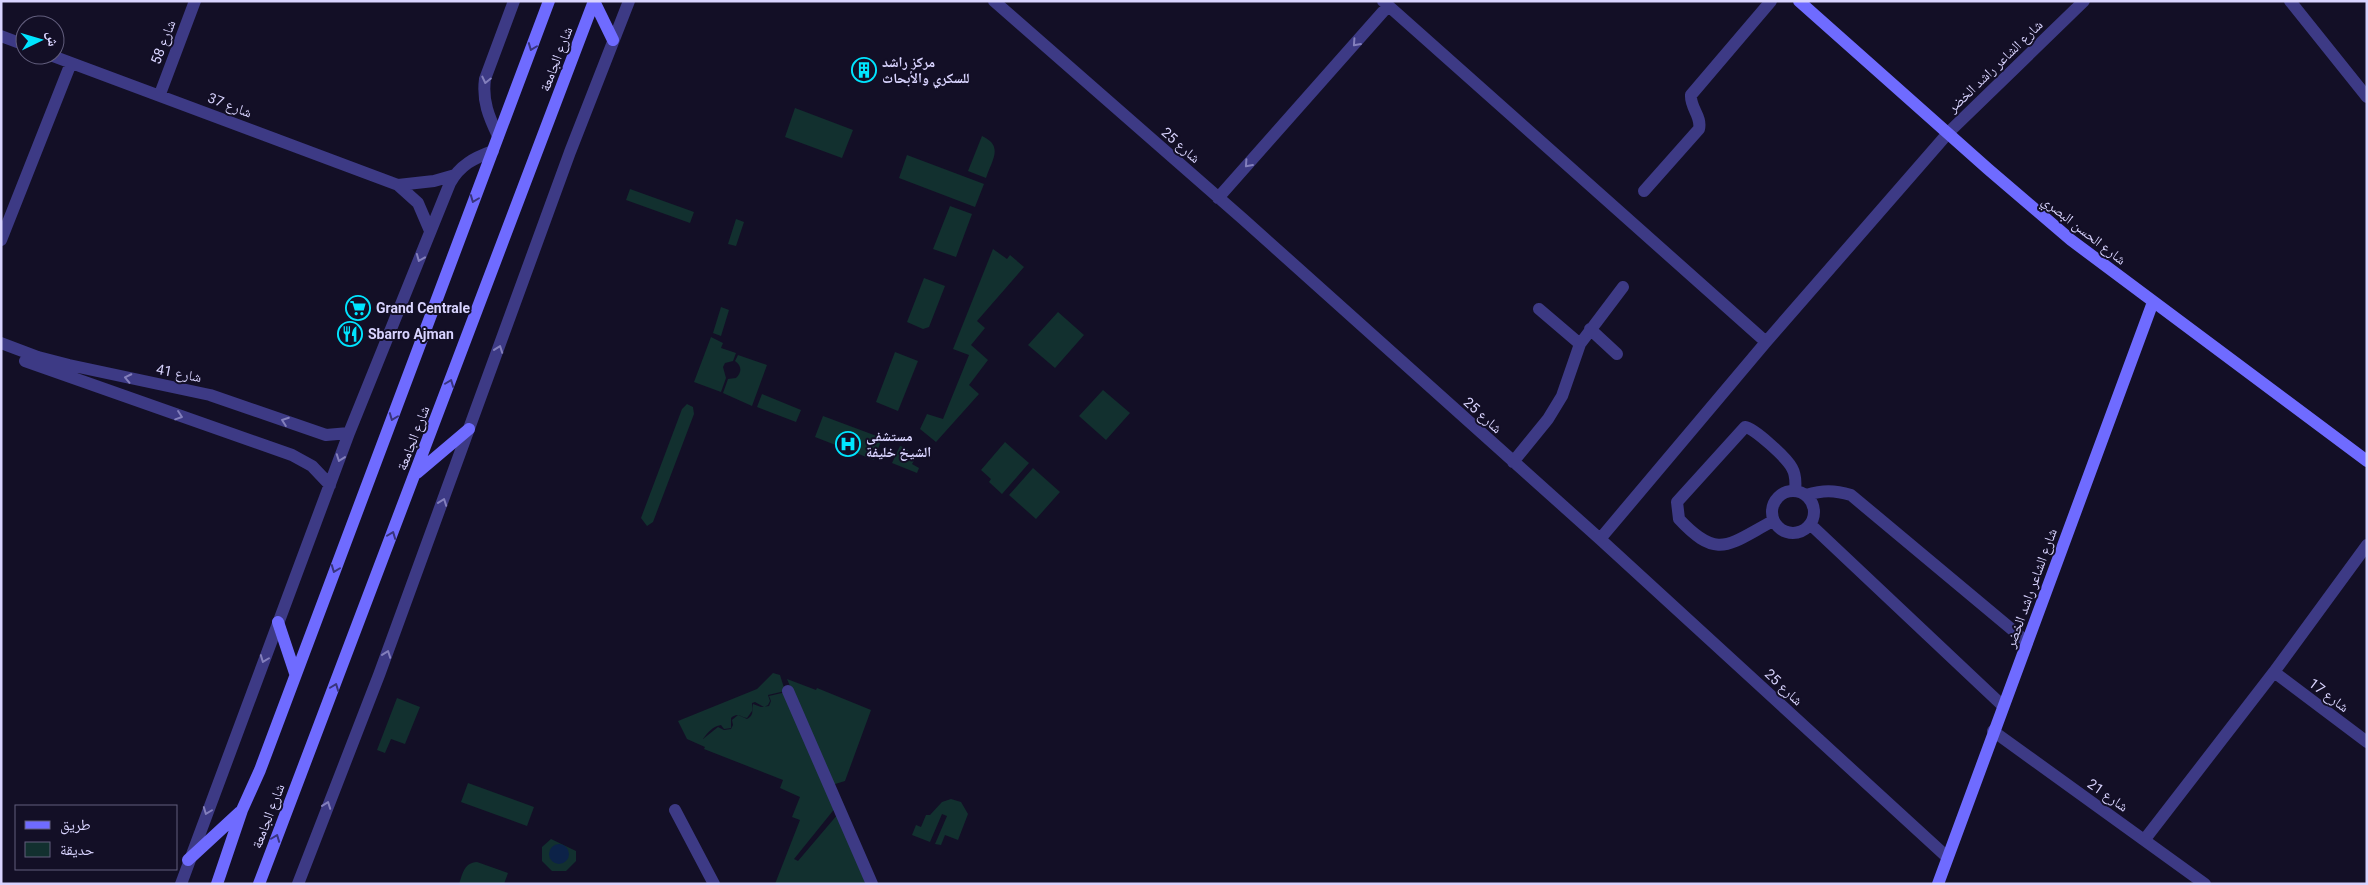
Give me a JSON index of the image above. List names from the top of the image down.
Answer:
{
  "streets": {
    "main road": ["شارع الجامعة", "شارع الشاعر راشد الخضر", "شارع الحسن البصري"],
    "street": [
      "شارع 58",
      "شارع 37",
      "شارع 25",
      "شارع 41",
      "شارع 17",
      "شارع 21"
    ]
  },
  "crossings": [
    ["شارع 58", "شارع 37"],
    ["شارع الشاعر راشد الخضر", "شارع 25"],
    ["شارع الشاعر راشد الخضر", "شارع الحسن البصري"],
    ["شارع الشاعر راشد الخضر", "شارع 21"]
  ],
  "places": {
    "building": ["مركز راشد للسكري والأبحاث"],
    "supermarket": ["Grand Centrale"],
    "restaurant": ["Sbarro Ajman"],
    "hospital": ["مستشفى الشيخ خليفة"]
  },
  "legend": ["طريق", "حديقة"],
  "north": "right"
}
